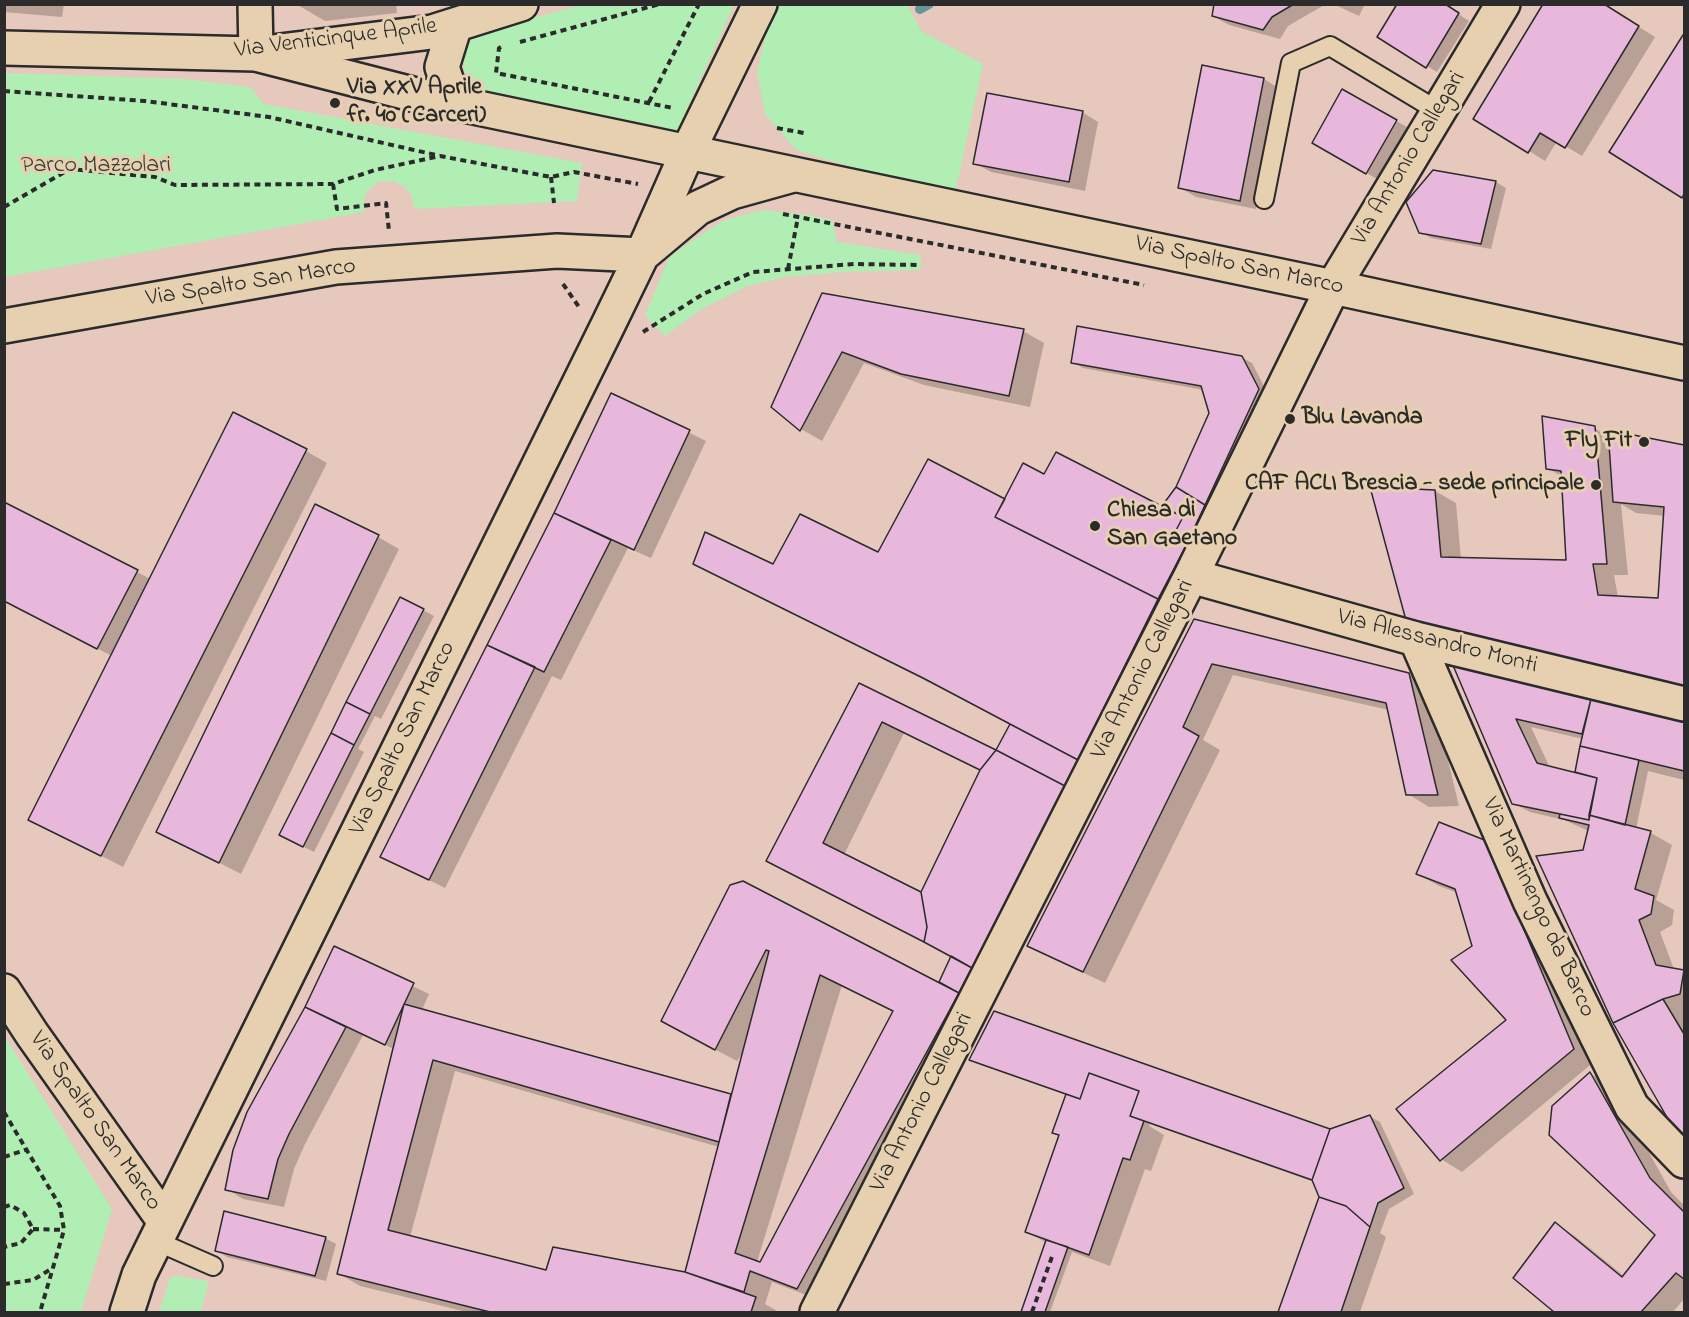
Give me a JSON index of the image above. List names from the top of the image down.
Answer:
{
  "streets": {
    "street": [
      "Via Venticinque Aprile",
      "Via Antonio Callegari",
      "Via Spalto San Marco",
      "Via Alessandro Monti",
      "Via Martinengo da Barco"
    ]
  },
  "crossings": [
    ["Via Venticinque Aprile", "Via Spalto San Marco"],
    ["Via Antonio Callegari", "Via Spalto San Marco"],
    ["Via Antonio Callegari", "Via Alessandro Monti"],
    ["Via Alessandro Monti", "Via Martinengo da Barco"]
  ],
  "parks": ["Parco Mazzolari"],
  "places": [
    "Via XXV Aprile fr. 40 (Carceri)",
    "Blu Lavanda",
    "Fly Fit",
    "CAF ACLI Brescia - sede principale",
    "Chiesa di San Gaetano"
  ]
}
